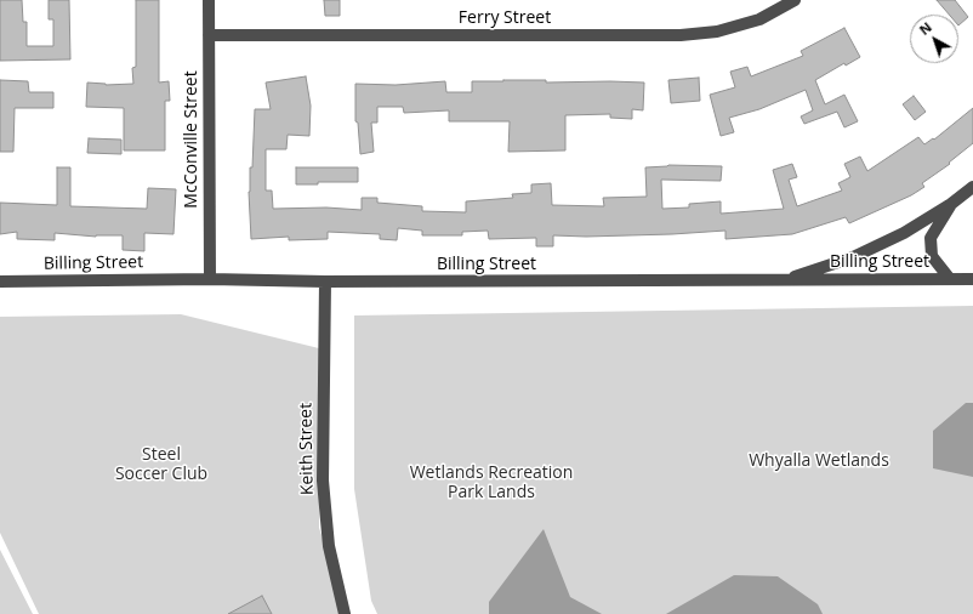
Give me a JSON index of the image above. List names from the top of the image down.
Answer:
{
  "streets": {
    "street": [
      "Ferry Street",
      "McConville Street",
      "Billing Street",
      "Keith Street"
    ]
  },
  "crossings": [
    ["Ferry Street", "McConville Street"],
    ["McConville Street", "Billing Street"],
    ["Billing Street", "Keith Street"]
  ],
  "parks": ["Steel Soccer Club", "Whyalla Wetlands", "Wetlands Recreation Park Lands"],
  "north": "top left"
}
